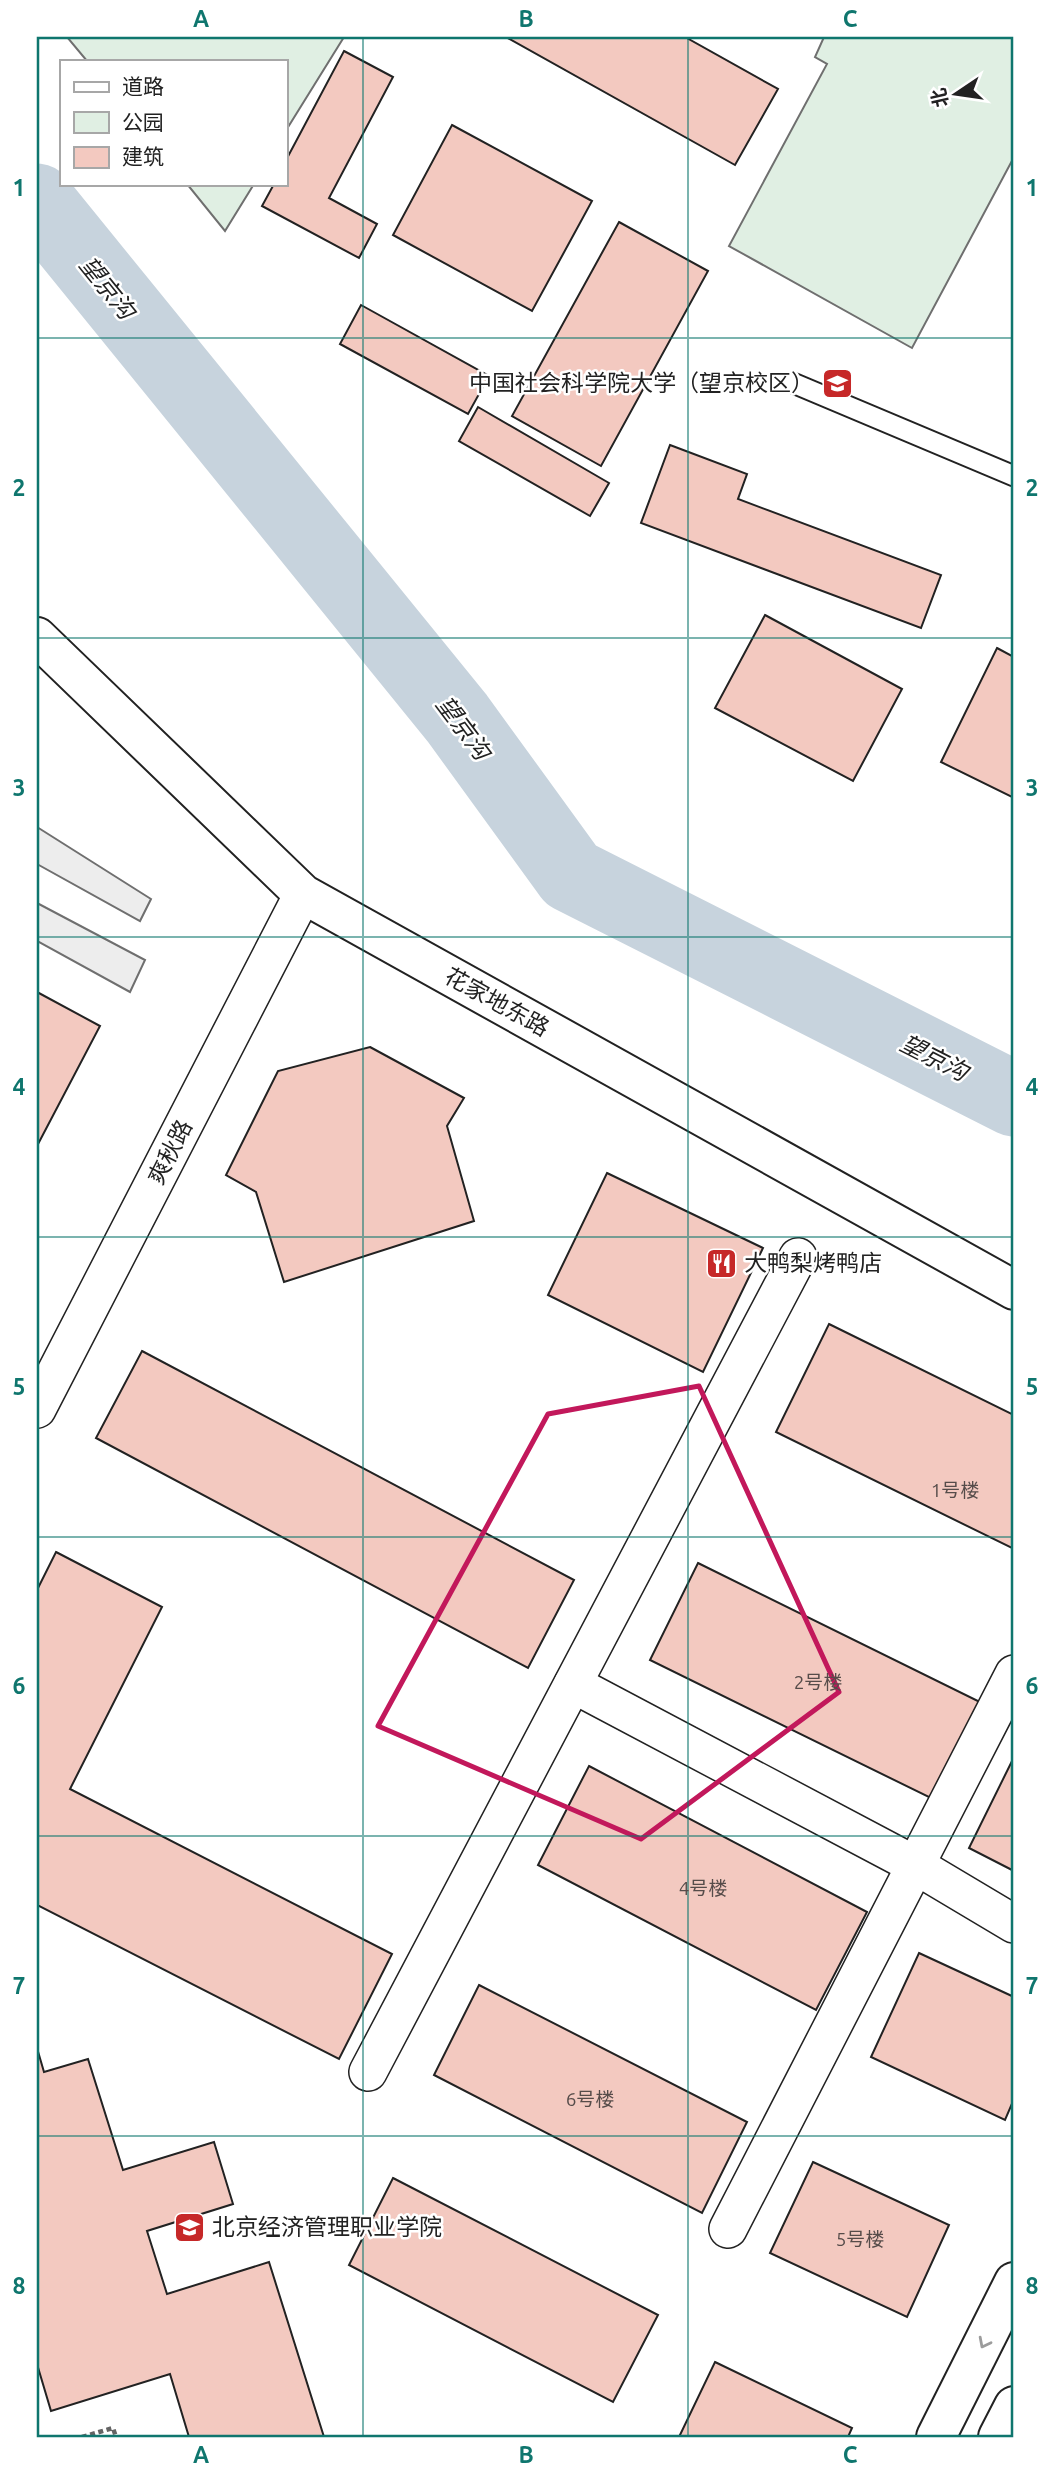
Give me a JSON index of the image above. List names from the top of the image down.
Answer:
{
  "streets": {
    "street": ["花家地东路", "爽秋路"]
  },
  "crossings": [
    ["花家地东路", "爽秋路"]
  ],
  "water": ["望京沟"],
  "places": {
    "school or university": ["中国社会科学院大学（望京校区）", "北京经济管理职业学院"],
    "restaurant": ["大鸭梨烤鸭店"]
  },
  "house_numbers": [
    "1号楼",
    "2号楼",
    "4号楼",
    "6号楼",
    "5号楼"
  ],
  "legend": ["道路", "公园", "建筑"],
  "north": "left",
  "grid": {
    "columns": ["A", "B", "C"],
    "rows": [
      "1",
      "2",
      "3",
      "4",
      "5",
      "6",
      "7",
      "8"
    ]
  }
}
